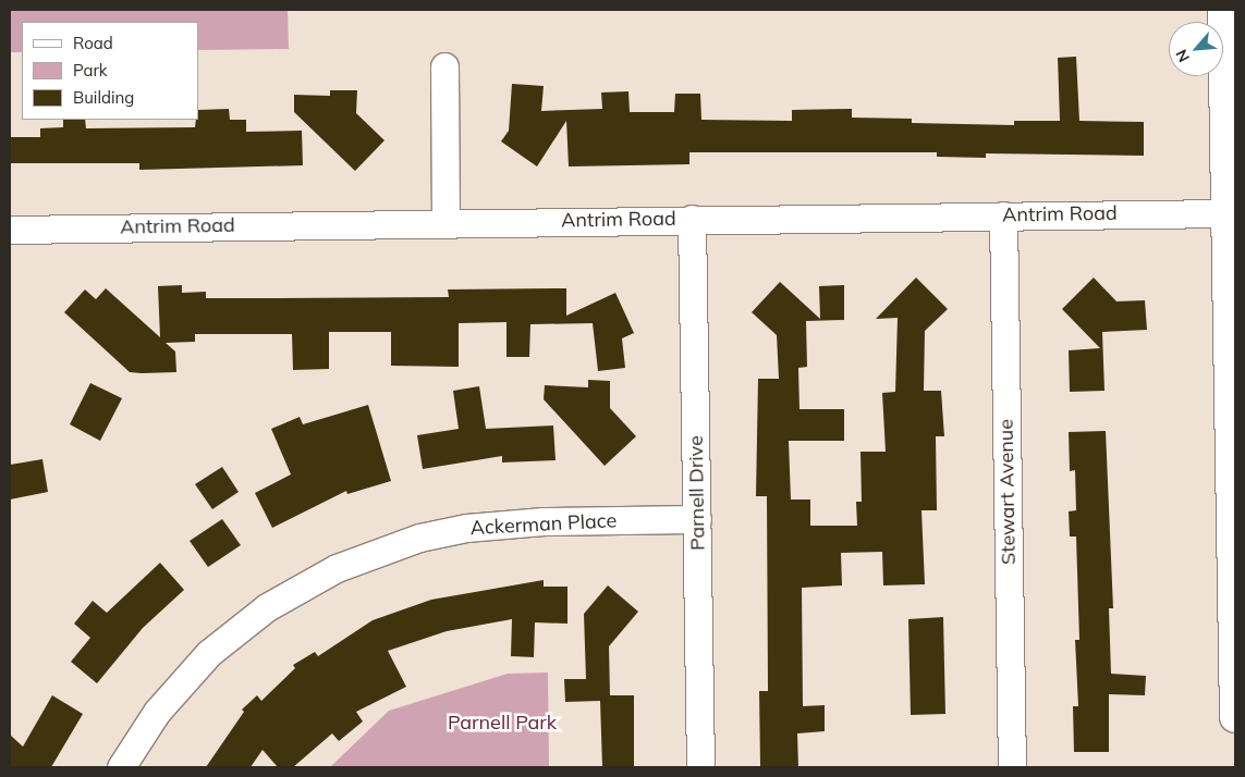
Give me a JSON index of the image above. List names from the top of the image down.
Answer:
{
  "streets": {
    "street": [
      "Antrim Road",
      "Stewart Avenue",
      "Parnell Drive",
      "Ackerman Place"
    ]
  },
  "crossings": [
    ["Antrim Road", "Stewart Avenue"],
    ["Antrim Road", "Parnell Drive"],
    ["Parnell Drive", "Ackerman Place"]
  ],
  "parks": ["Parnell Park"],
  "legend": ["Road", "Park", "Building"],
  "north": "bottom left"
}
